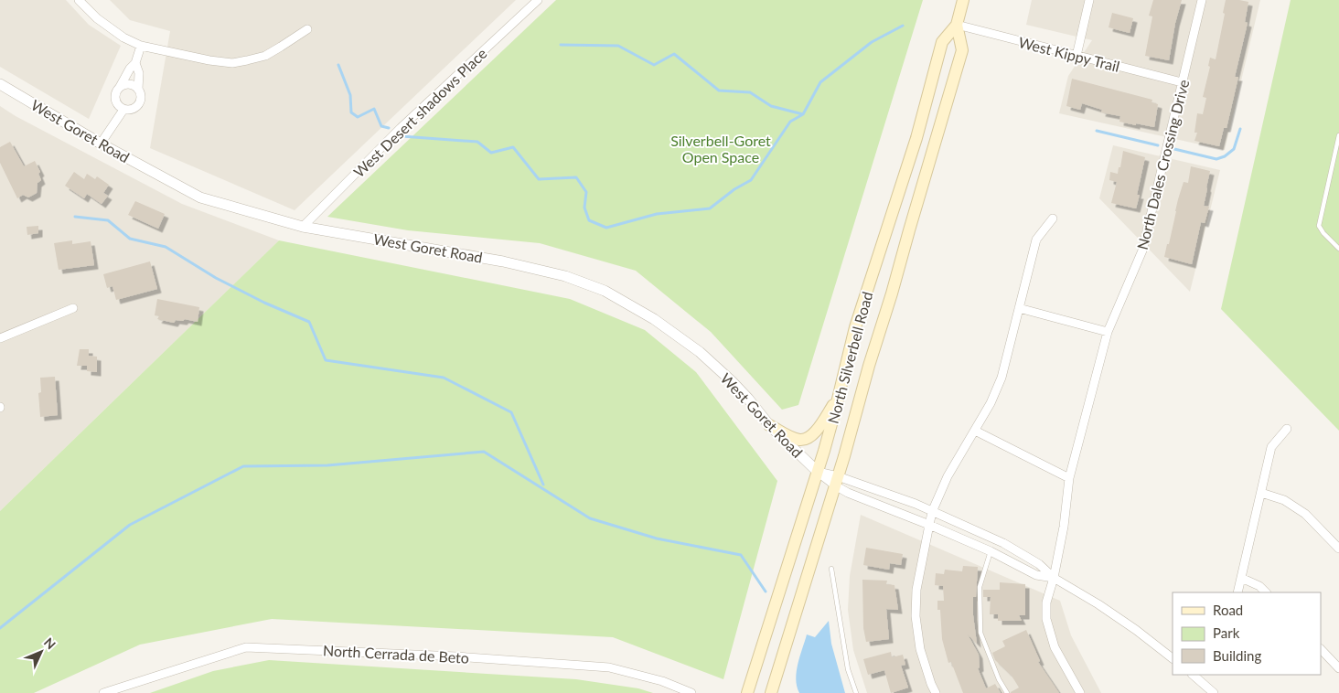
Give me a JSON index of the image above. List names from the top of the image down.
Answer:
{
  "streets": {
    "main road": ["North Silverbell Road"],
    "street": [
      "West Kippy Trail",
      "West Desert shadows Place",
      "West Goret Road",
      "North Dales Crossing Drive",
      "North Cerrada de Beto"
    ]
  },
  "crossings": [
    ["West Kippy Trail", "North Dales Crossing Drive"],
    ["West Kippy Trail", "North Silverbell Road"],
    ["West Desert shadows Place", "West Goret Road"],
    ["West Goret Road", "North Dales Crossing Drive"],
    ["West Goret Road", "North Silverbell Road"]
  ],
  "parks": ["Silverbell-Goret Open Space"],
  "legend": ["Road", "Park", "Building"],
  "north": "top right"
}
